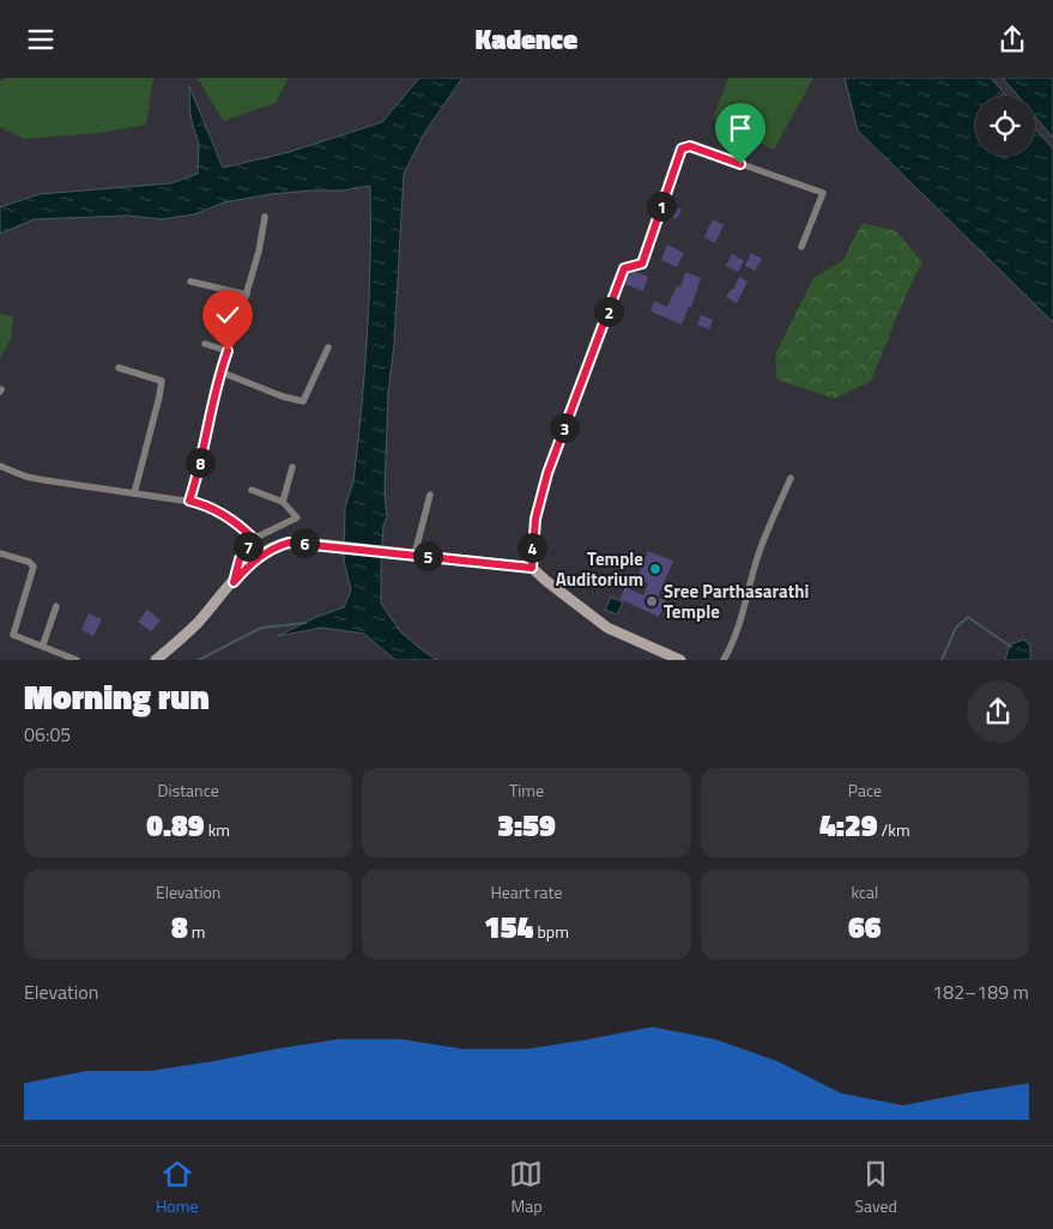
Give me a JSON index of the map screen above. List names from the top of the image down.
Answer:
{
  "places": ["Temple Auditorium", "Sree Parthasarathi Temple"],
  "page": {
    "header": "Kadence",
    "pins": [
      "1",
      "2",
      "3",
      "8",
      "6",
      "7",
      "4",
      "5"
    ],
    "heading": ["Morning run", "06:05"],
    "stats": [
      ["Distance", "0.89 km"],
      ["Time", "3:59"],
      ["Pace", "4:29 /km"],
      ["Elevation", "8 m"],
      ["Heart rate", "154 bpm"],
      ["kcal", "66"]
    ],
    "chart": ["Elevation", "182–189 m"],
    "tabs": ["Home", "Map", "Saved"]
  }
}
